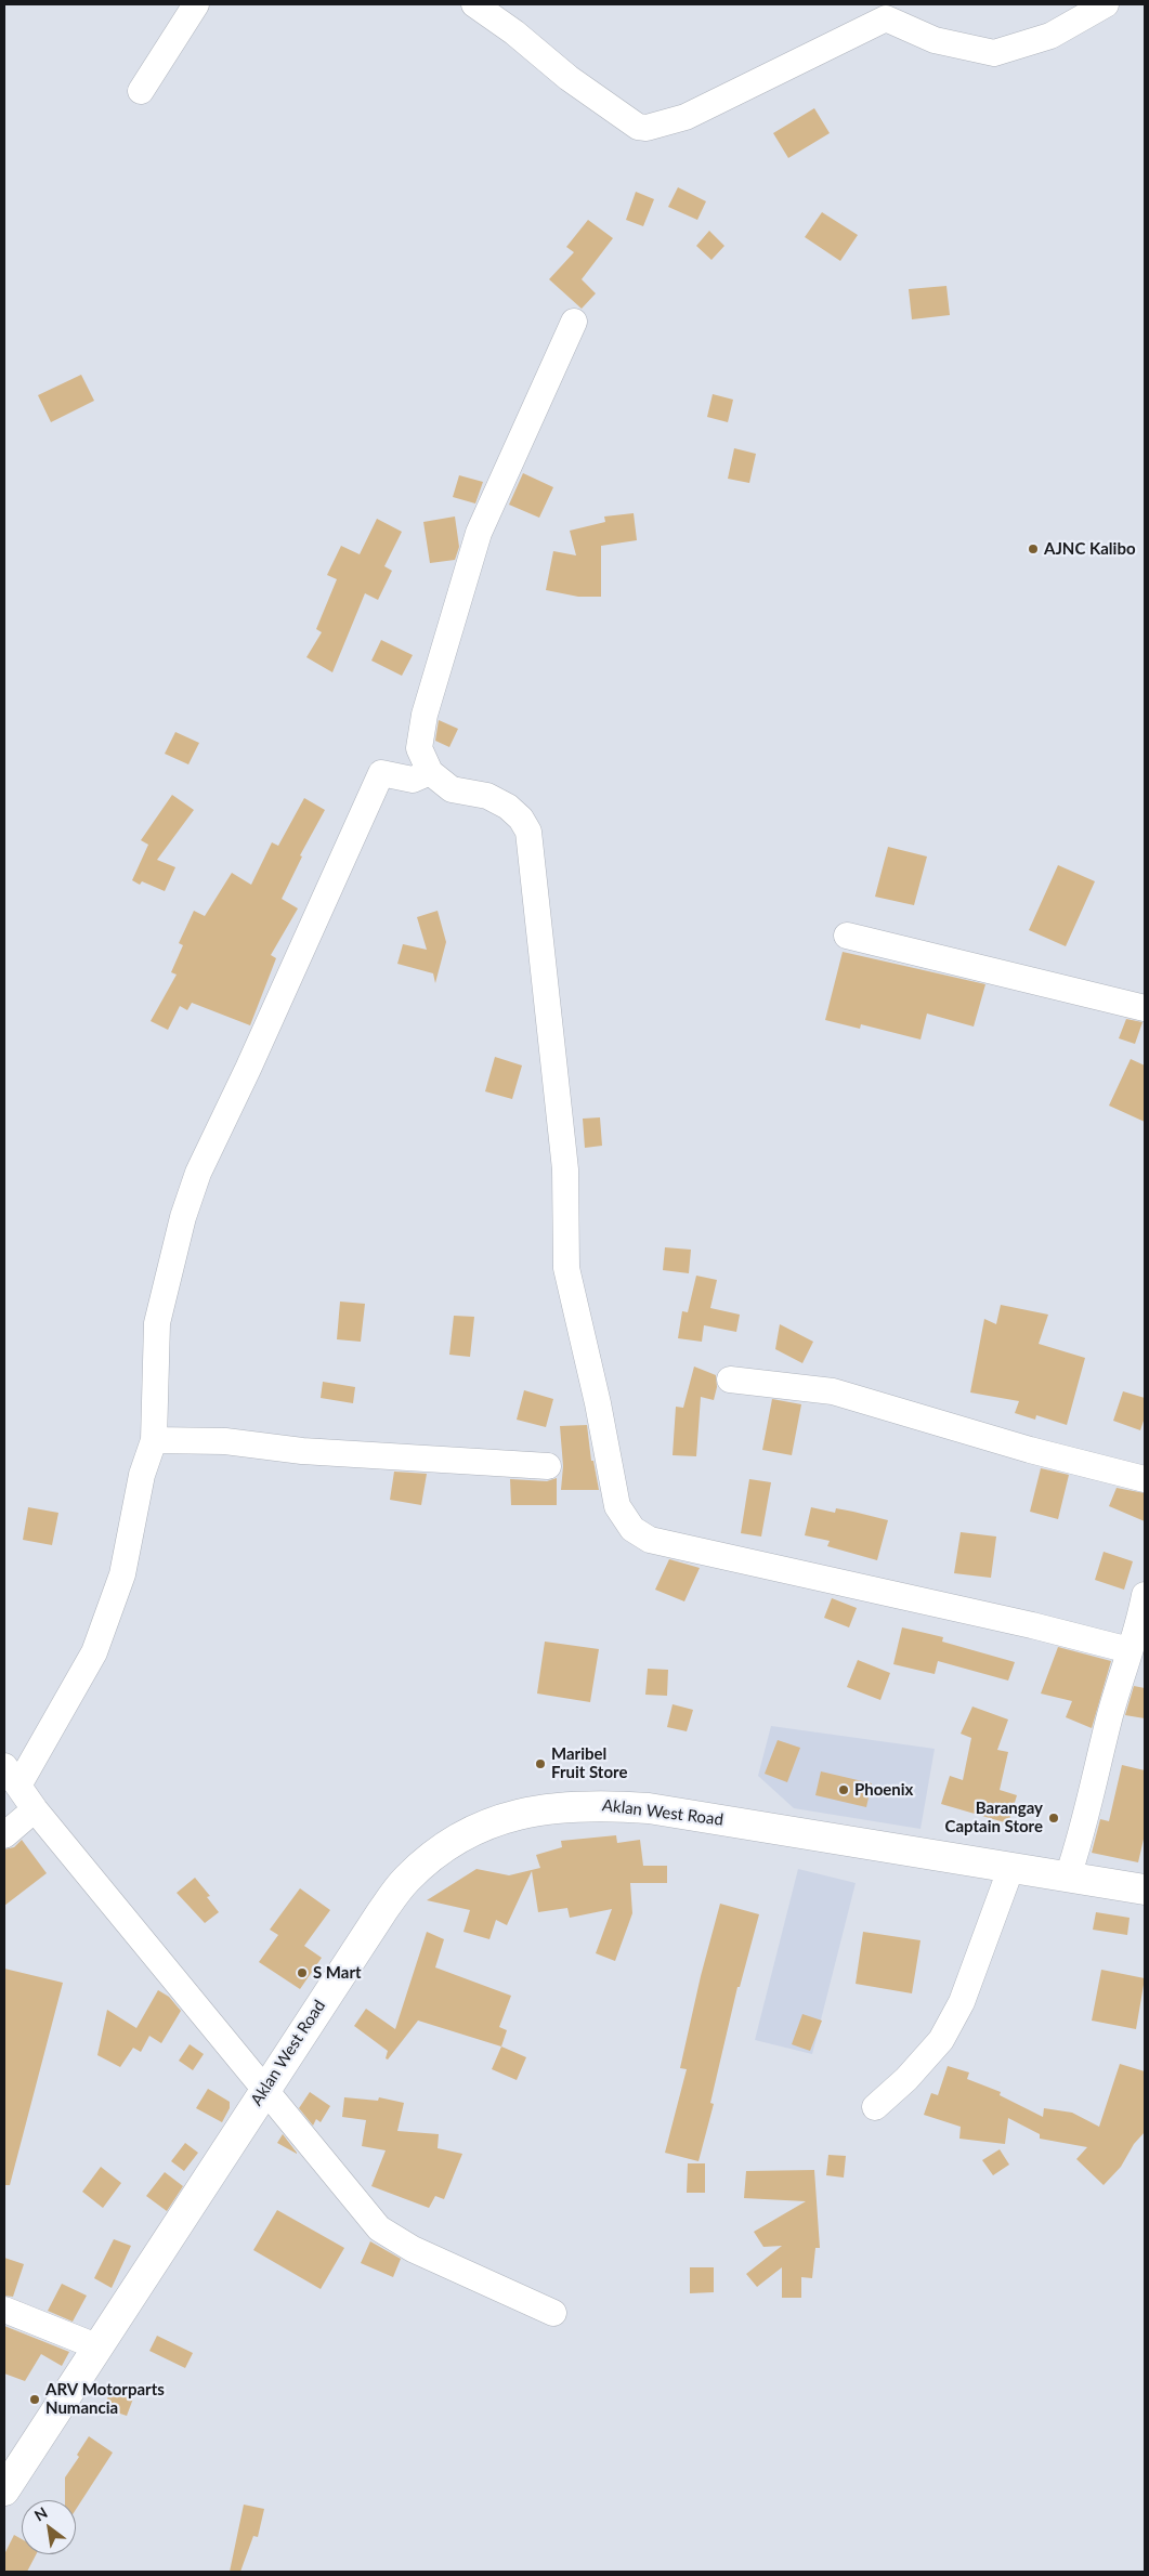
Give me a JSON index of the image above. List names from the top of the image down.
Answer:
{
  "streets": {
    "main road": ["Aklan West Road"]
  },
  "places": [
    "AJNC Kalibo",
    "Maribel Fruit Store",
    "Phoenix",
    "Barangay Captain Store",
    "S Mart",
    "ARV Motorparts Numancia"
  ],
  "north": "top left"
}
